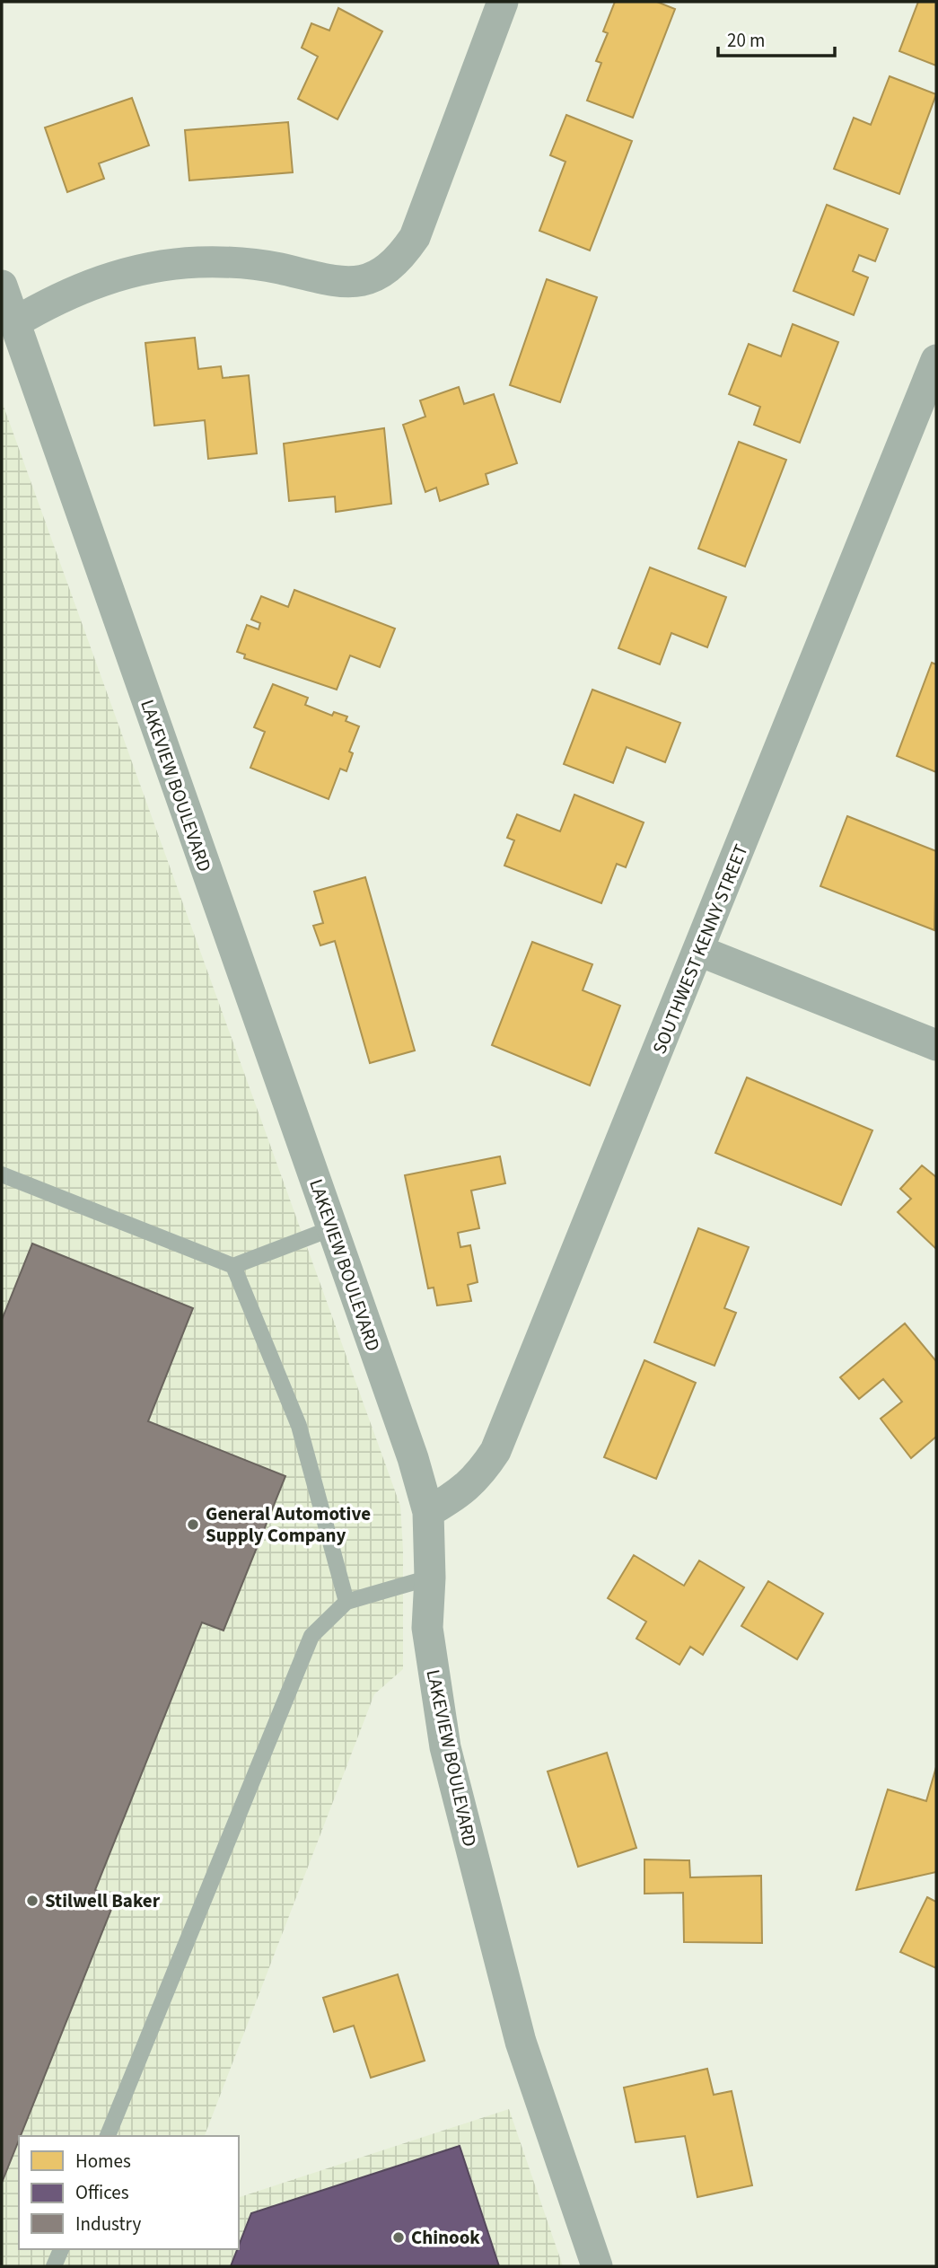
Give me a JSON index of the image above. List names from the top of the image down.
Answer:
{
  "streets": {
    "street": ["LAKEVIEW BOULEVARD", "SOUTHWEST KENNY STREET"]
  },
  "crossings": [
    ["LAKEVIEW BOULEVARD", "SOUTHWEST KENNY STREET"]
  ],
  "places": ["General Automotive Supply Company", "Stilwell Baker", "Chinook"],
  "legend": ["Homes", "Offices", "Industry"],
  "scale_bar": "20 m"
}
